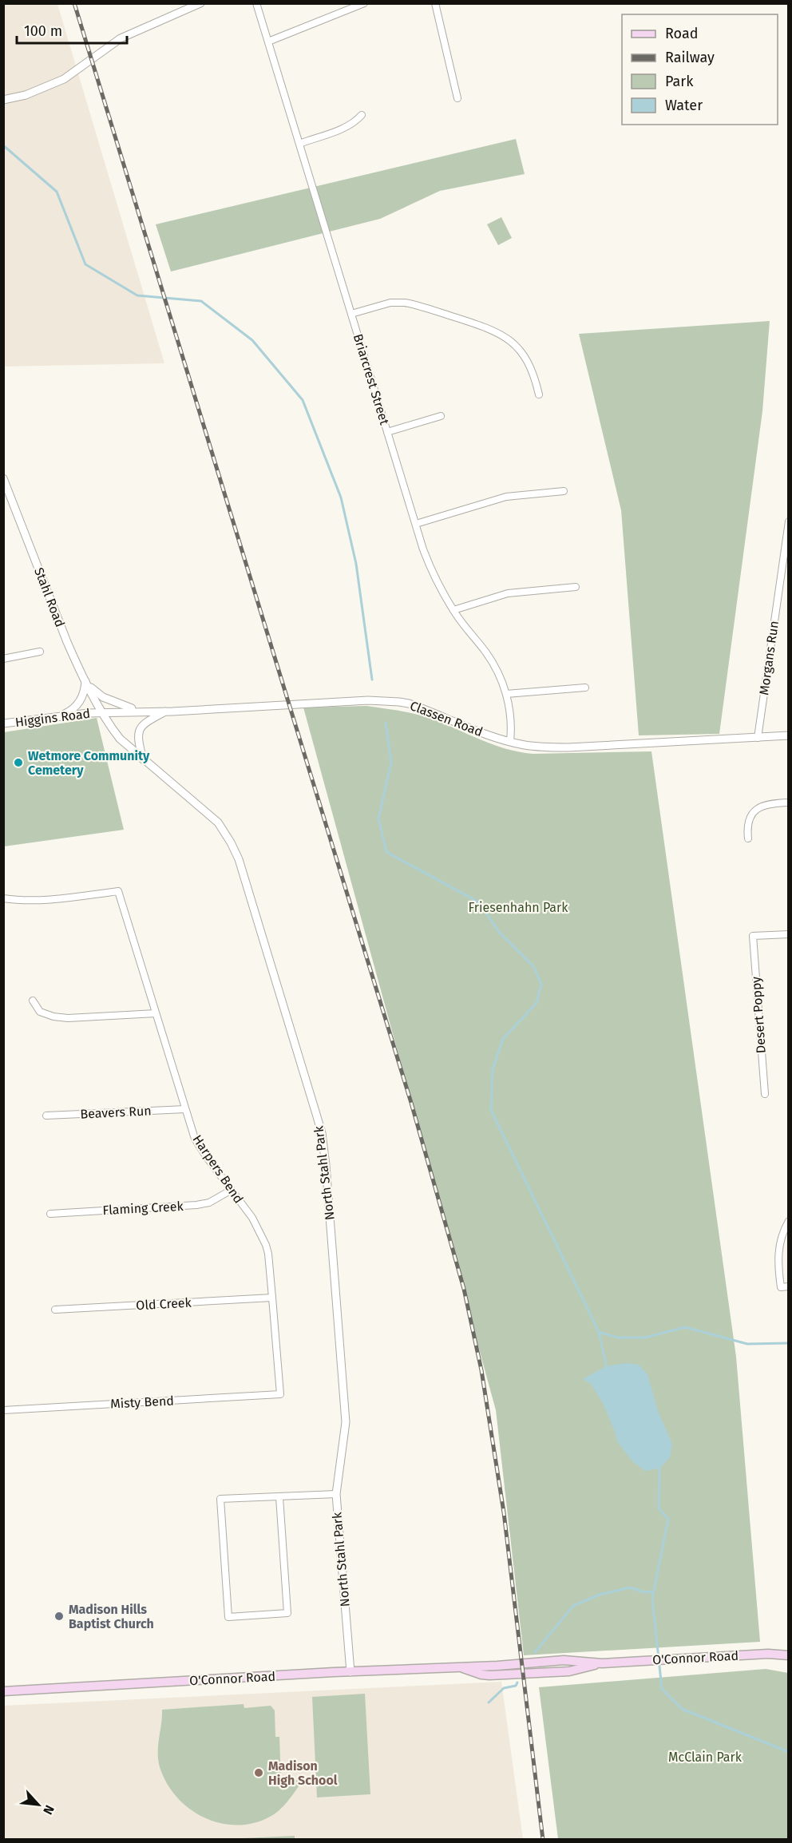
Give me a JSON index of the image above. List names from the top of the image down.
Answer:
{
  "streets": {
    "main road": ["O'Connor Road"],
    "street": [
      "Briarcrest Street",
      "Stahl Road",
      "Morgans Run",
      "Higgins Road",
      "Classen Road",
      "Desert Poppy",
      "Beavers Run",
      "Harpers Bend",
      "North Stahl Park",
      "Flaming Creek",
      "Old Creek",
      "Misty Bend"
    ]
  },
  "crossings": [
    ["Briarcrest Street", "Classen Road"],
    ["Stahl Road", "Higgins Road"],
    ["Stahl Road", "Classen Road"],
    ["Stahl Road", "North Stahl Park"],
    ["Morgans Run", "Classen Road"],
    ["Higgins Road", "Classen Road"],
    ["Higgins Road", "North Stahl Park"],
    ["Classen Road", "North Stahl Park"],
    ["Beavers Run", "Harpers Bend"],
    ["Harpers Bend", "Flaming Creek"],
    ["Harpers Bend", "Old Creek"],
    ["Harpers Bend", "Misty Bend"],
    ["North Stahl Park", "O'Connor Road"]
  ],
  "parks": ["Friesenhahn Park", "McClain Park"],
  "places": ["Wetmore Community Cemetery", "Madison Hills Baptist Church", "Madison High School"],
  "legend": [
    "Road",
    "Railway",
    "Park",
    "Water"
  ],
  "scale_bar": "100 m",
  "north": "bottom right"
}
